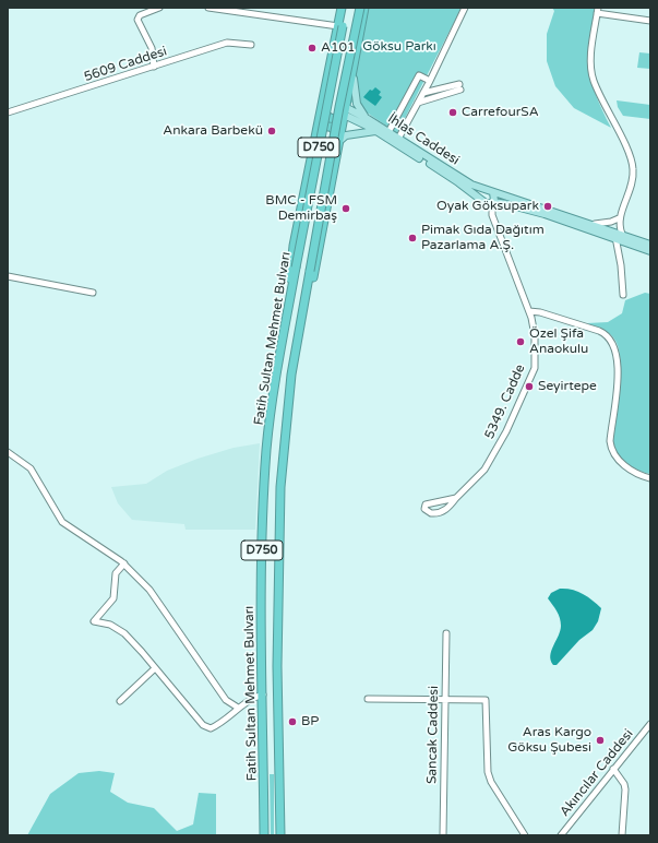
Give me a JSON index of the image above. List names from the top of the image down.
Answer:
{
  "streets": {
    "highway": ["D750", "Fatih Sultan Mehmet Bulvarı"],
    "main road": ["İhlas Caddesi"],
    "street": [
      "5609 Caddesi",
      "5349. Cadde",
      "Sancak Caddesi",
      "Akıncılar Caddesi"
    ]
  },
  "crossings": [
    ["İhlas Caddesi", "5349. Cadde"]
  ],
  "parks": ["Göksu Parkı"],
  "places": [
    "A101",
    "CarrefourSA",
    "Ankara Barbekü",
    "Oyak Göksupark",
    "BMC - FSM Demirbaş",
    "Pimak Gıda Dağıtım Pazarlama A.Ş.",
    "Özel Şifa Anaokulu",
    "Seyirtepe",
    "BP",
    "Aras Kargo Göksu Şubesi"
  ]
}
